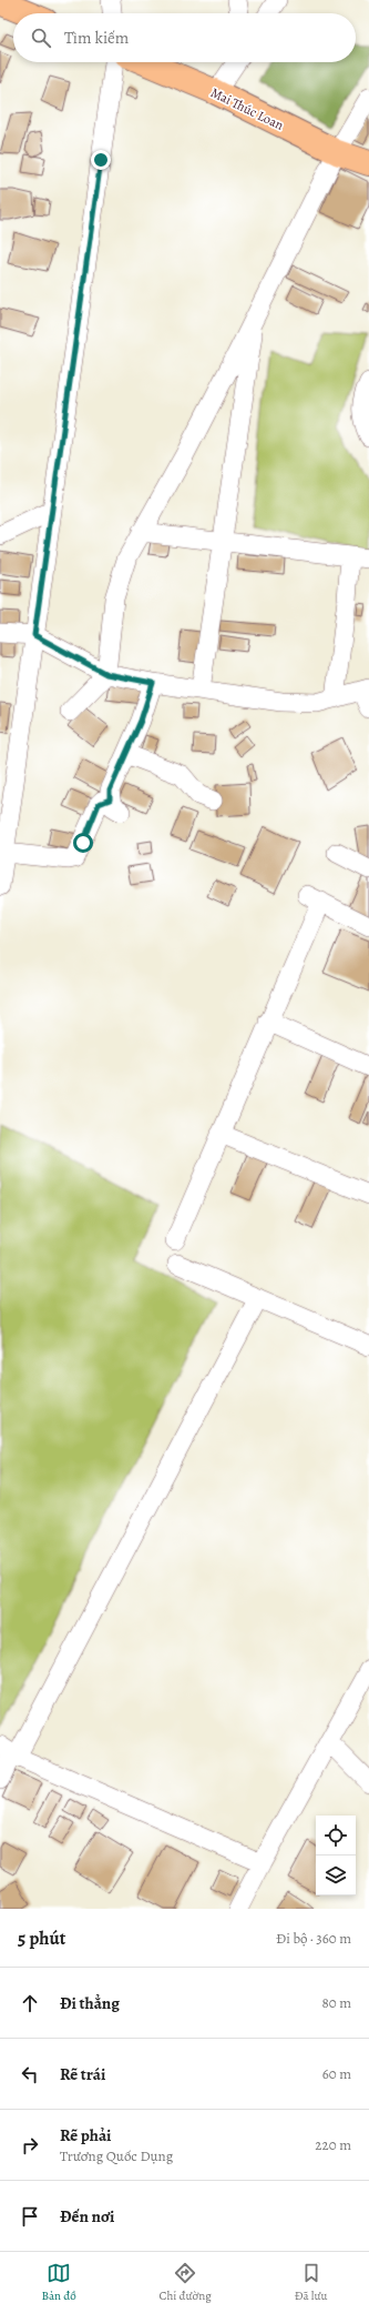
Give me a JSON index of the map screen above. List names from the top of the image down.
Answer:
{
  "streets": {
    "main road": ["Mai Thúc Loan"]
  },
  "page": {
    "search": "Tìm kiếm",
    "heading": ["5 phút", "Đi bộ · 360 m"],
    "list": [
      ["Đi thẳng", "80 m"],
      ["Rẽ trái", "60 m"],
      ["Rẽ phải", "Trương Quốc Dụng", "220 m"],
      "Đến nơi"
    ],
    "nav": ["Bản đồ", "Chỉ đường", "Đã lưu"]
  }
}
